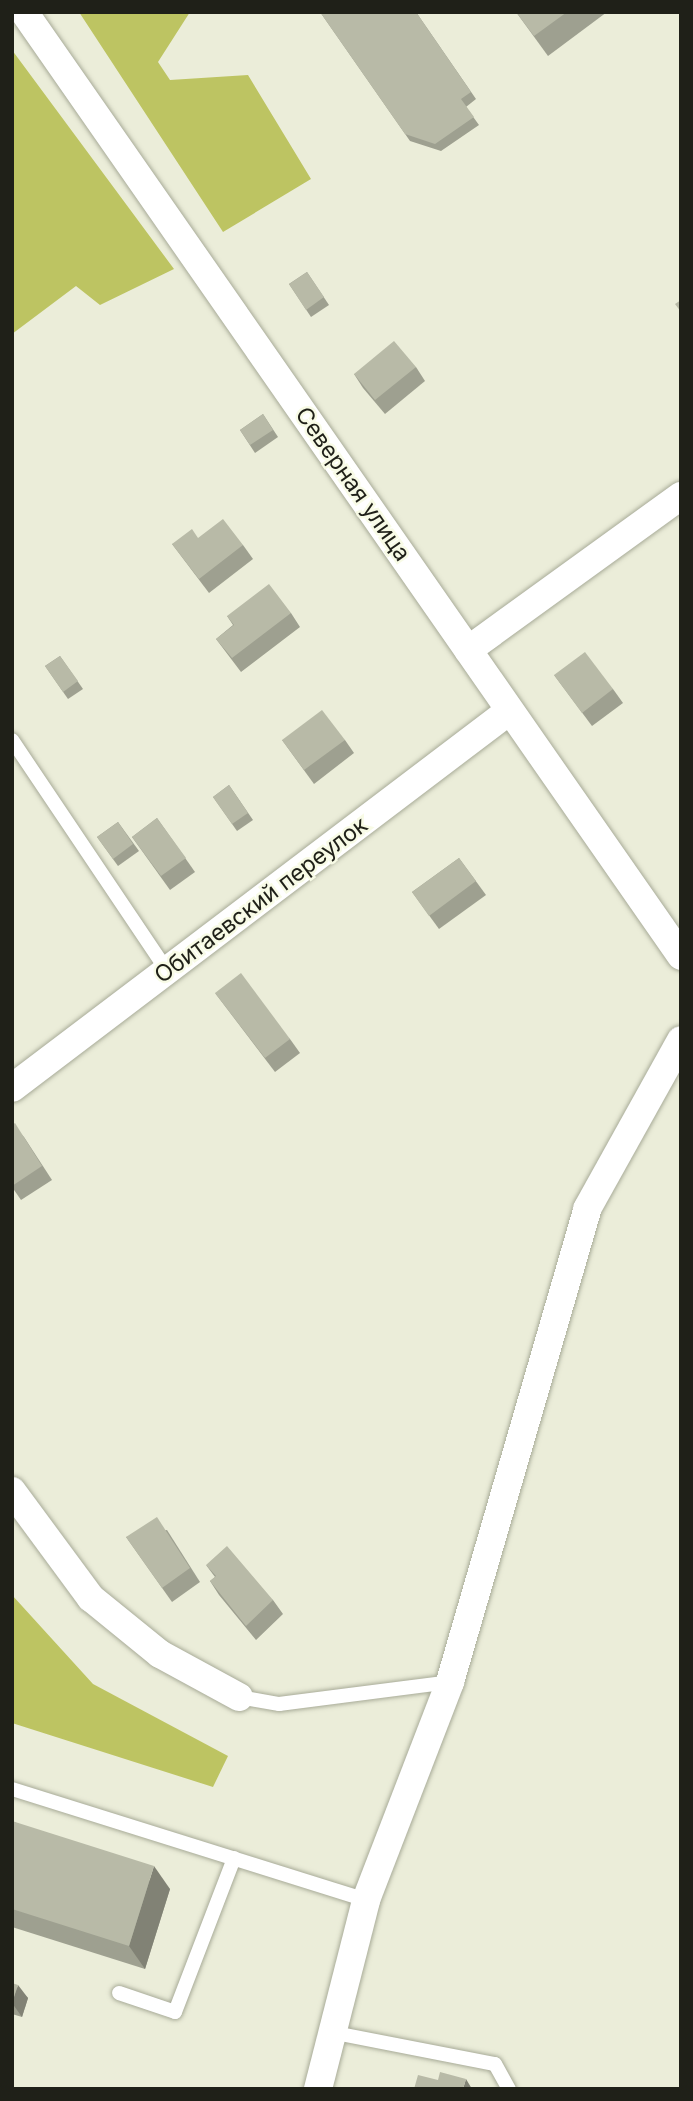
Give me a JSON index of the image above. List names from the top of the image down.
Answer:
{
  "streets": {
    "street": ["Северная улица", "Обитаевский переулок"]
  },
  "crossings": [
    ["Северная улица", "Обитаевский переулок"]
  ]
}
